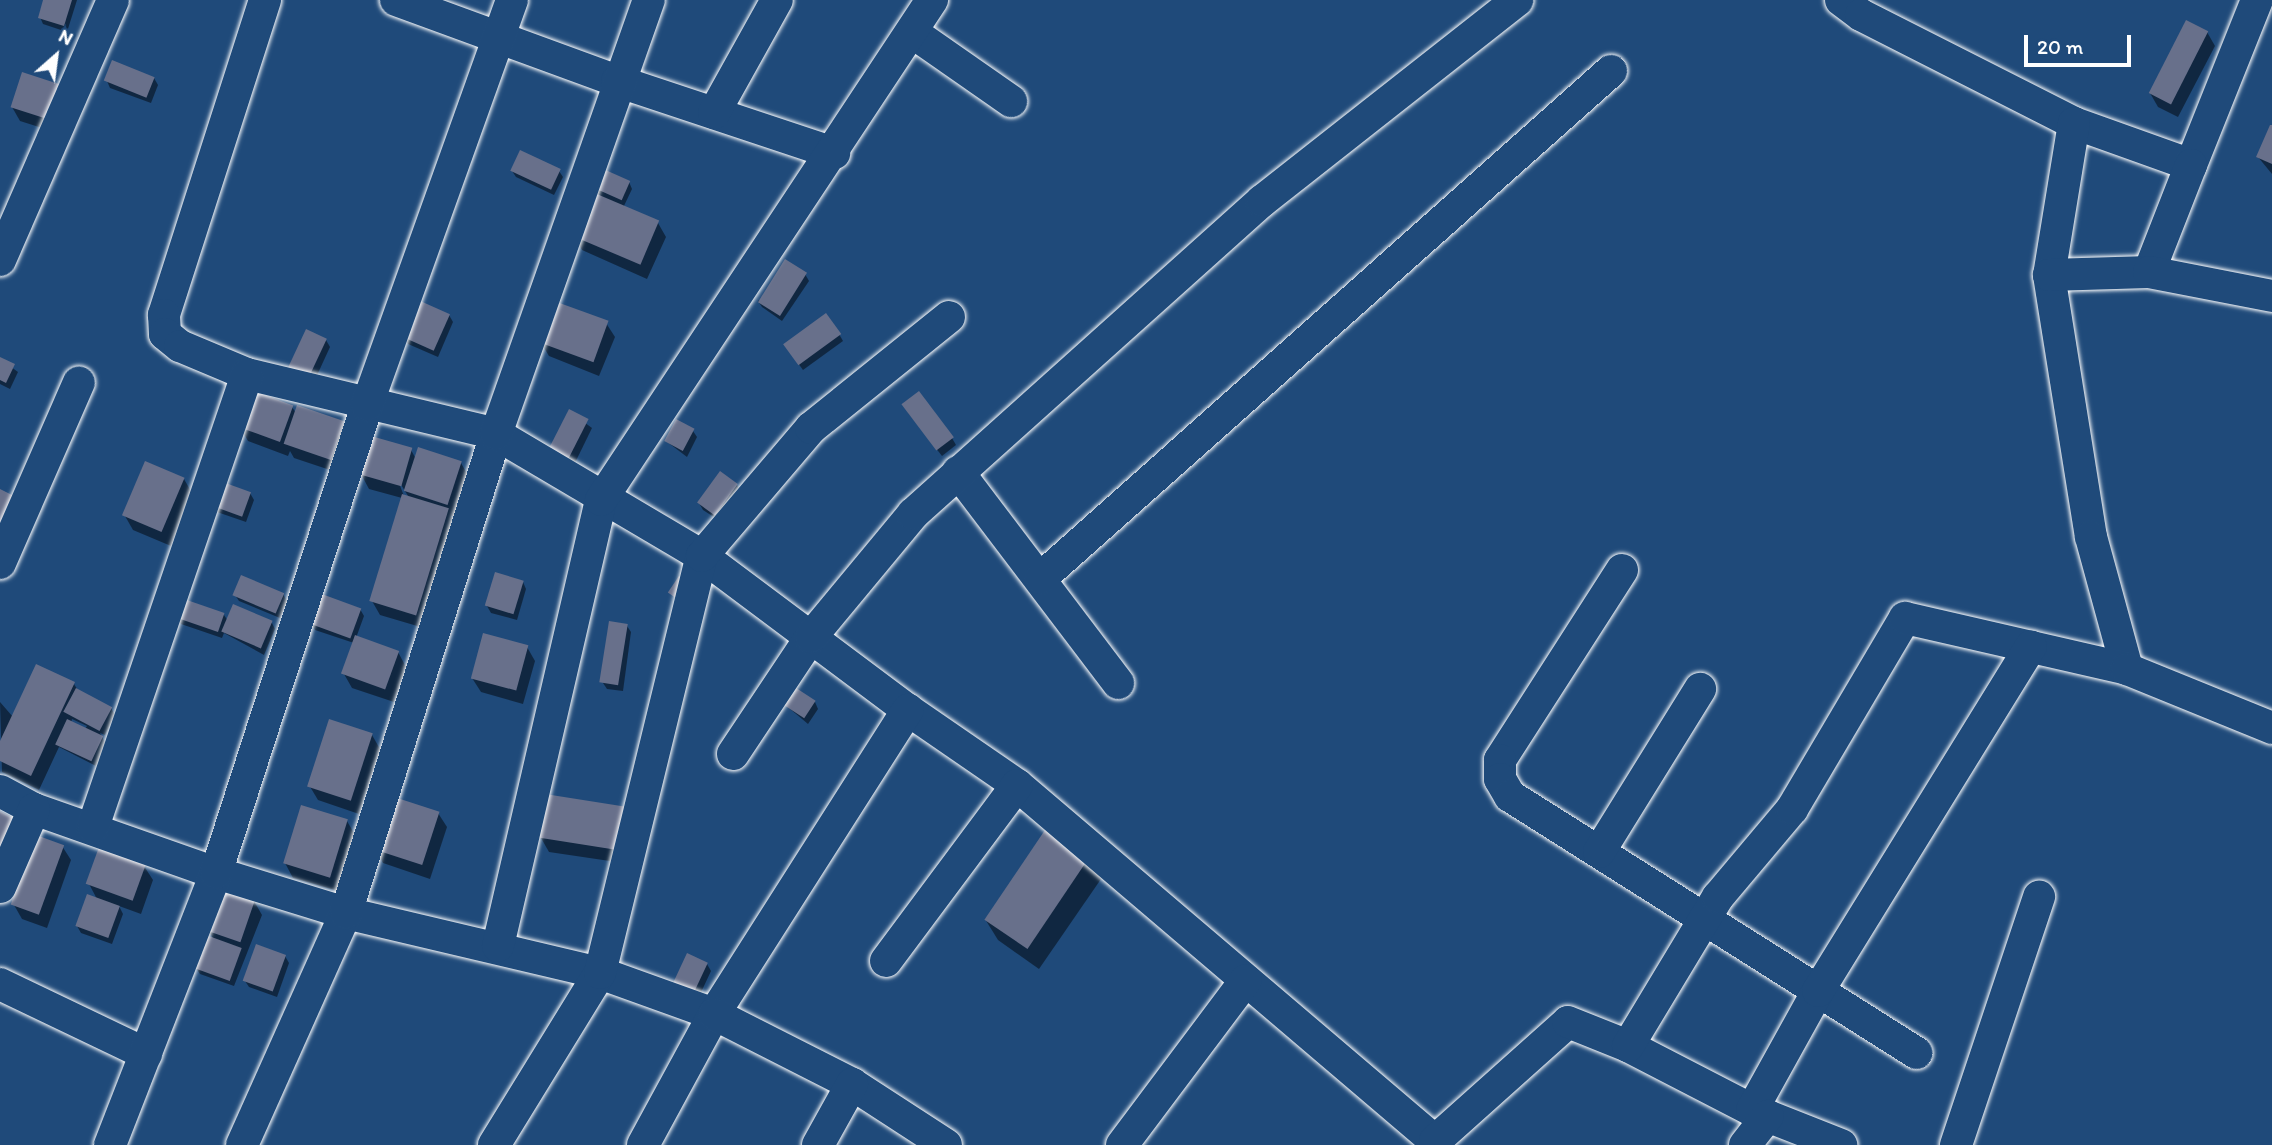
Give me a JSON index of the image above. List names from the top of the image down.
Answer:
{
  "scale_bar": "20 m",
  "north": "top right"
}
